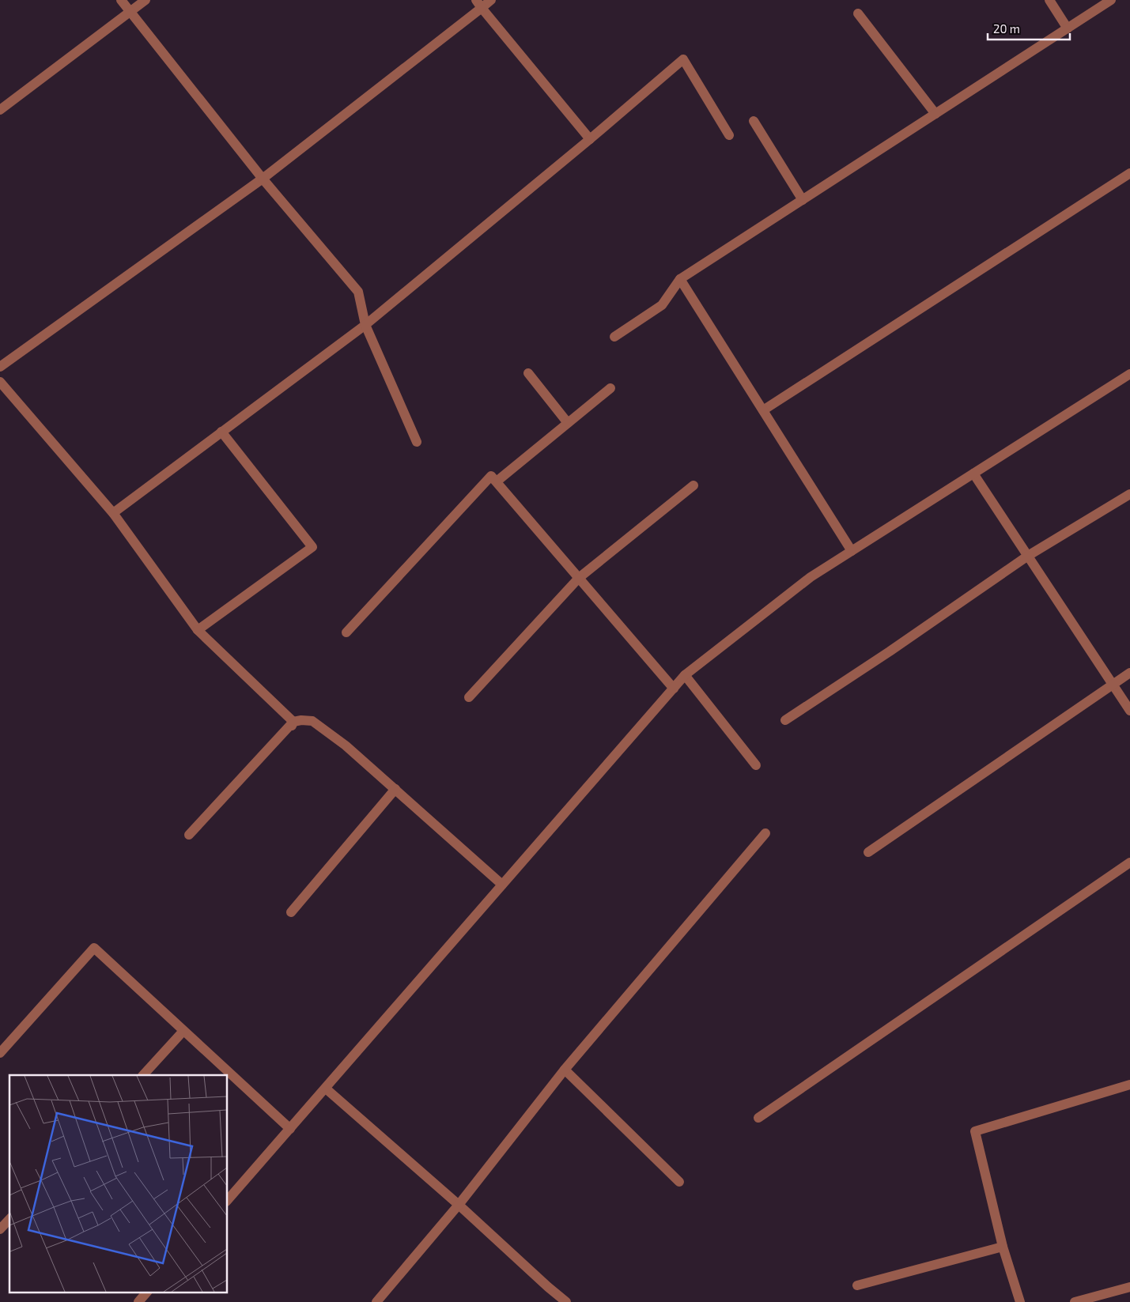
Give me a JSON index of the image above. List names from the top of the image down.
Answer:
{
  "scale_bar": "20 m"
}
